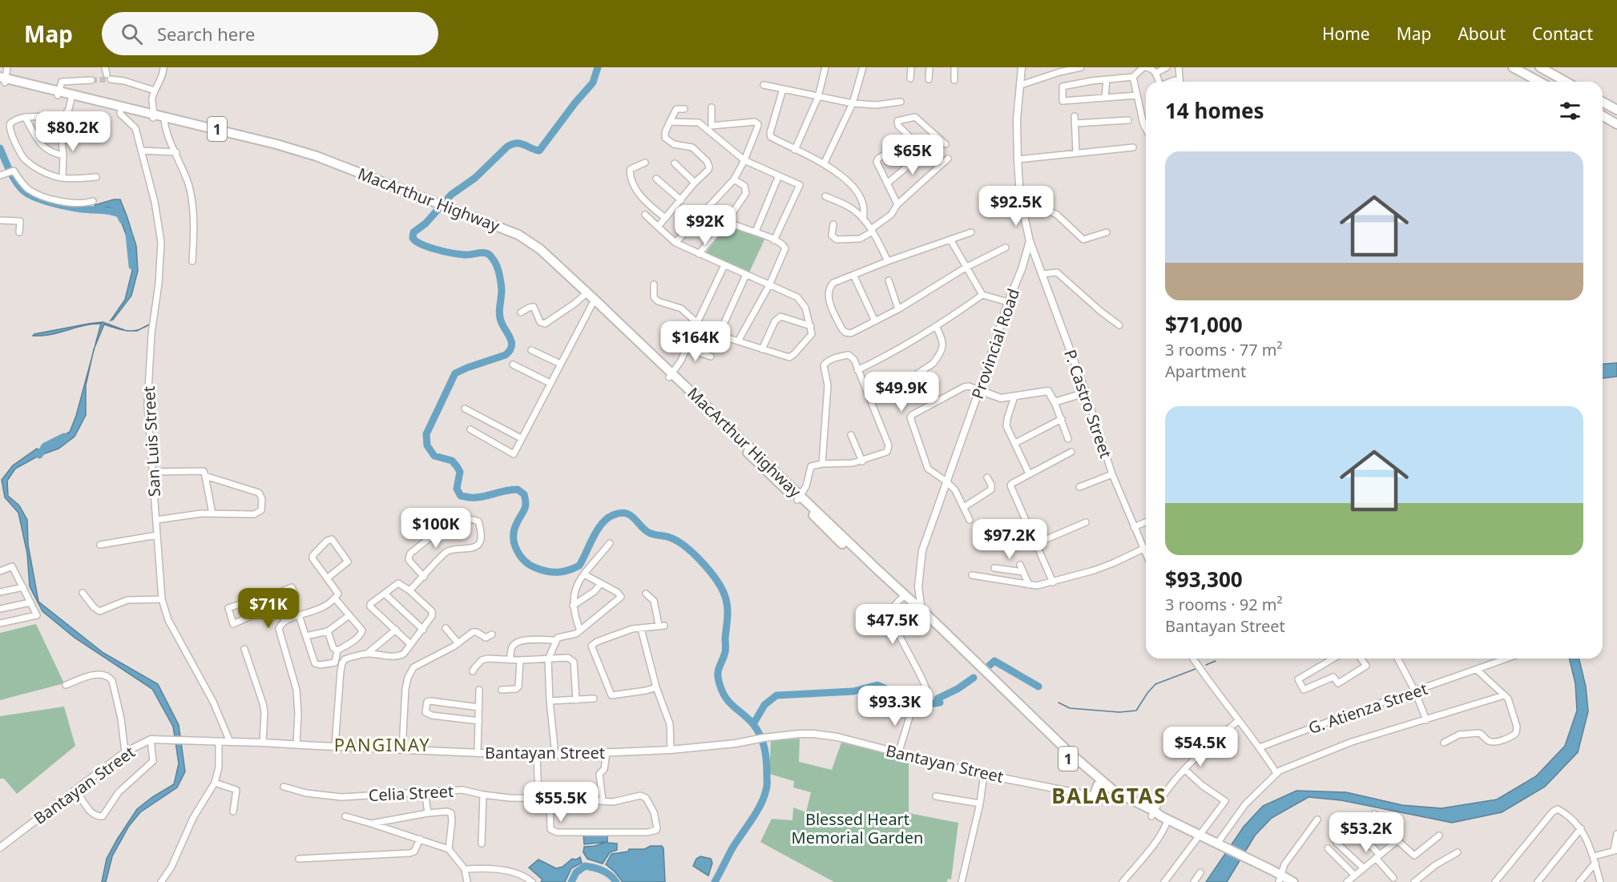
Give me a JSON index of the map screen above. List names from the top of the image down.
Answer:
{
  "streets": {
    "highway": ["1", "MacArthur Highway"],
    "main road": ["Provincial Road", "P. Castro Street", "Bantayan Street"],
    "street": ["San Luis Street", "G. Atienza Street", "Celia Street"]
  },
  "crossings": [
    ["MacArthur Highway", "Provincial Road"],
    ["MacArthur Highway", "San Luis Street"],
    ["MacArthur Highway", "Bantayan Street"],
    ["Provincial Road", "P. Castro Street"],
    ["San Luis Street", "Bantayan Street"]
  ],
  "districts": ["PANGINAY", "BALAGTAS"],
  "parks": ["Blessed Heart Memorial Garden"],
  "page": {
    "header": "Map",
    "search": "Search here",
    "nav": [
      "Home",
      "Map",
      "About",
      "Contact"
    ],
    "heading": "14 homes",
    "price": [
      "$80.2K",
      "$65K",
      "$92.5K",
      "$92K",
      "$164K",
      "$49.9K",
      "$100K",
      "$97.2K",
      "$71K",
      "$47.5K",
      "$93.3K",
      "$54.5K",
      "$55.5K",
      "$53.2K"
    ],
    "list": [
      {
        "name": "$71,000",
        "note": "3 rooms · 77 m² · Apartment"
      },
      {
        "name": "$93,300",
        "note": "3 rooms · 92 m² · Bantayan Street"
      }
    ]
  }
}
